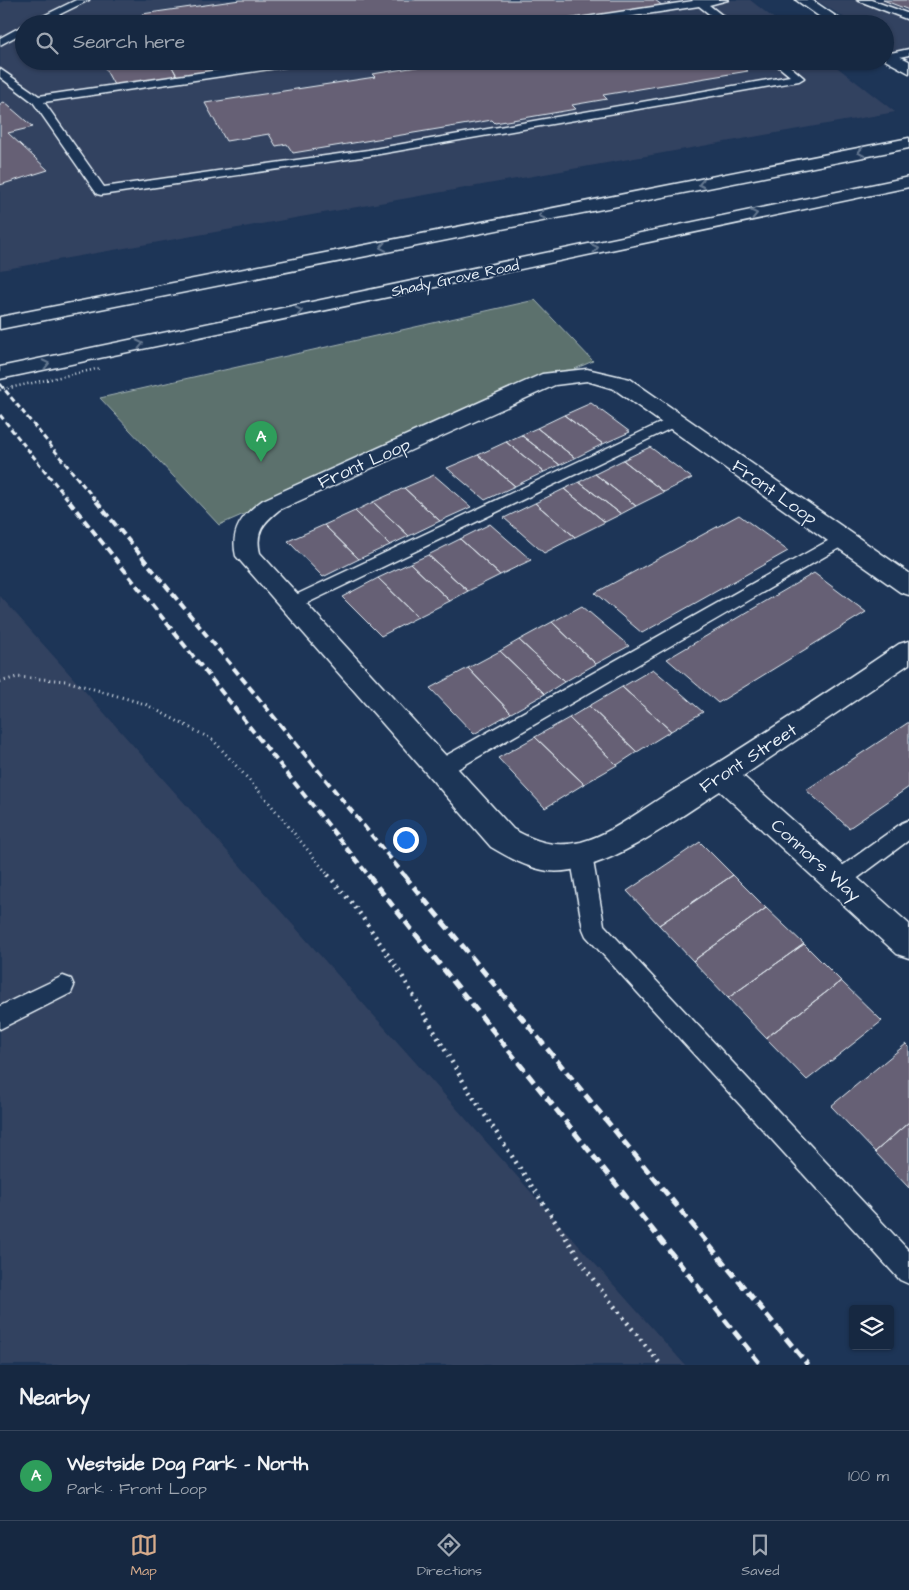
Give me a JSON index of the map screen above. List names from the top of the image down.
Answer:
{
  "streets": {
    "main road": [
      "Shady Grove Road",
      "Front Loop",
      "Front Street",
      "Connors Way"
    ]
  },
  "crossings": [
    ["Front Loop", "Front Street"],
    ["Front Street", "Connors Way"]
  ],
  "page": {
    "search": "Search here",
    "pins": "A",
    "heading": "Nearby",
    "list": [
      {
        "mark": "A",
        "name": "Westside Dog Park - North",
        "note": "Park · Front Loop",
        "value": "100 m"
      }
    ],
    "nav": ["Map", "Directions", "Saved"]
  }
}
